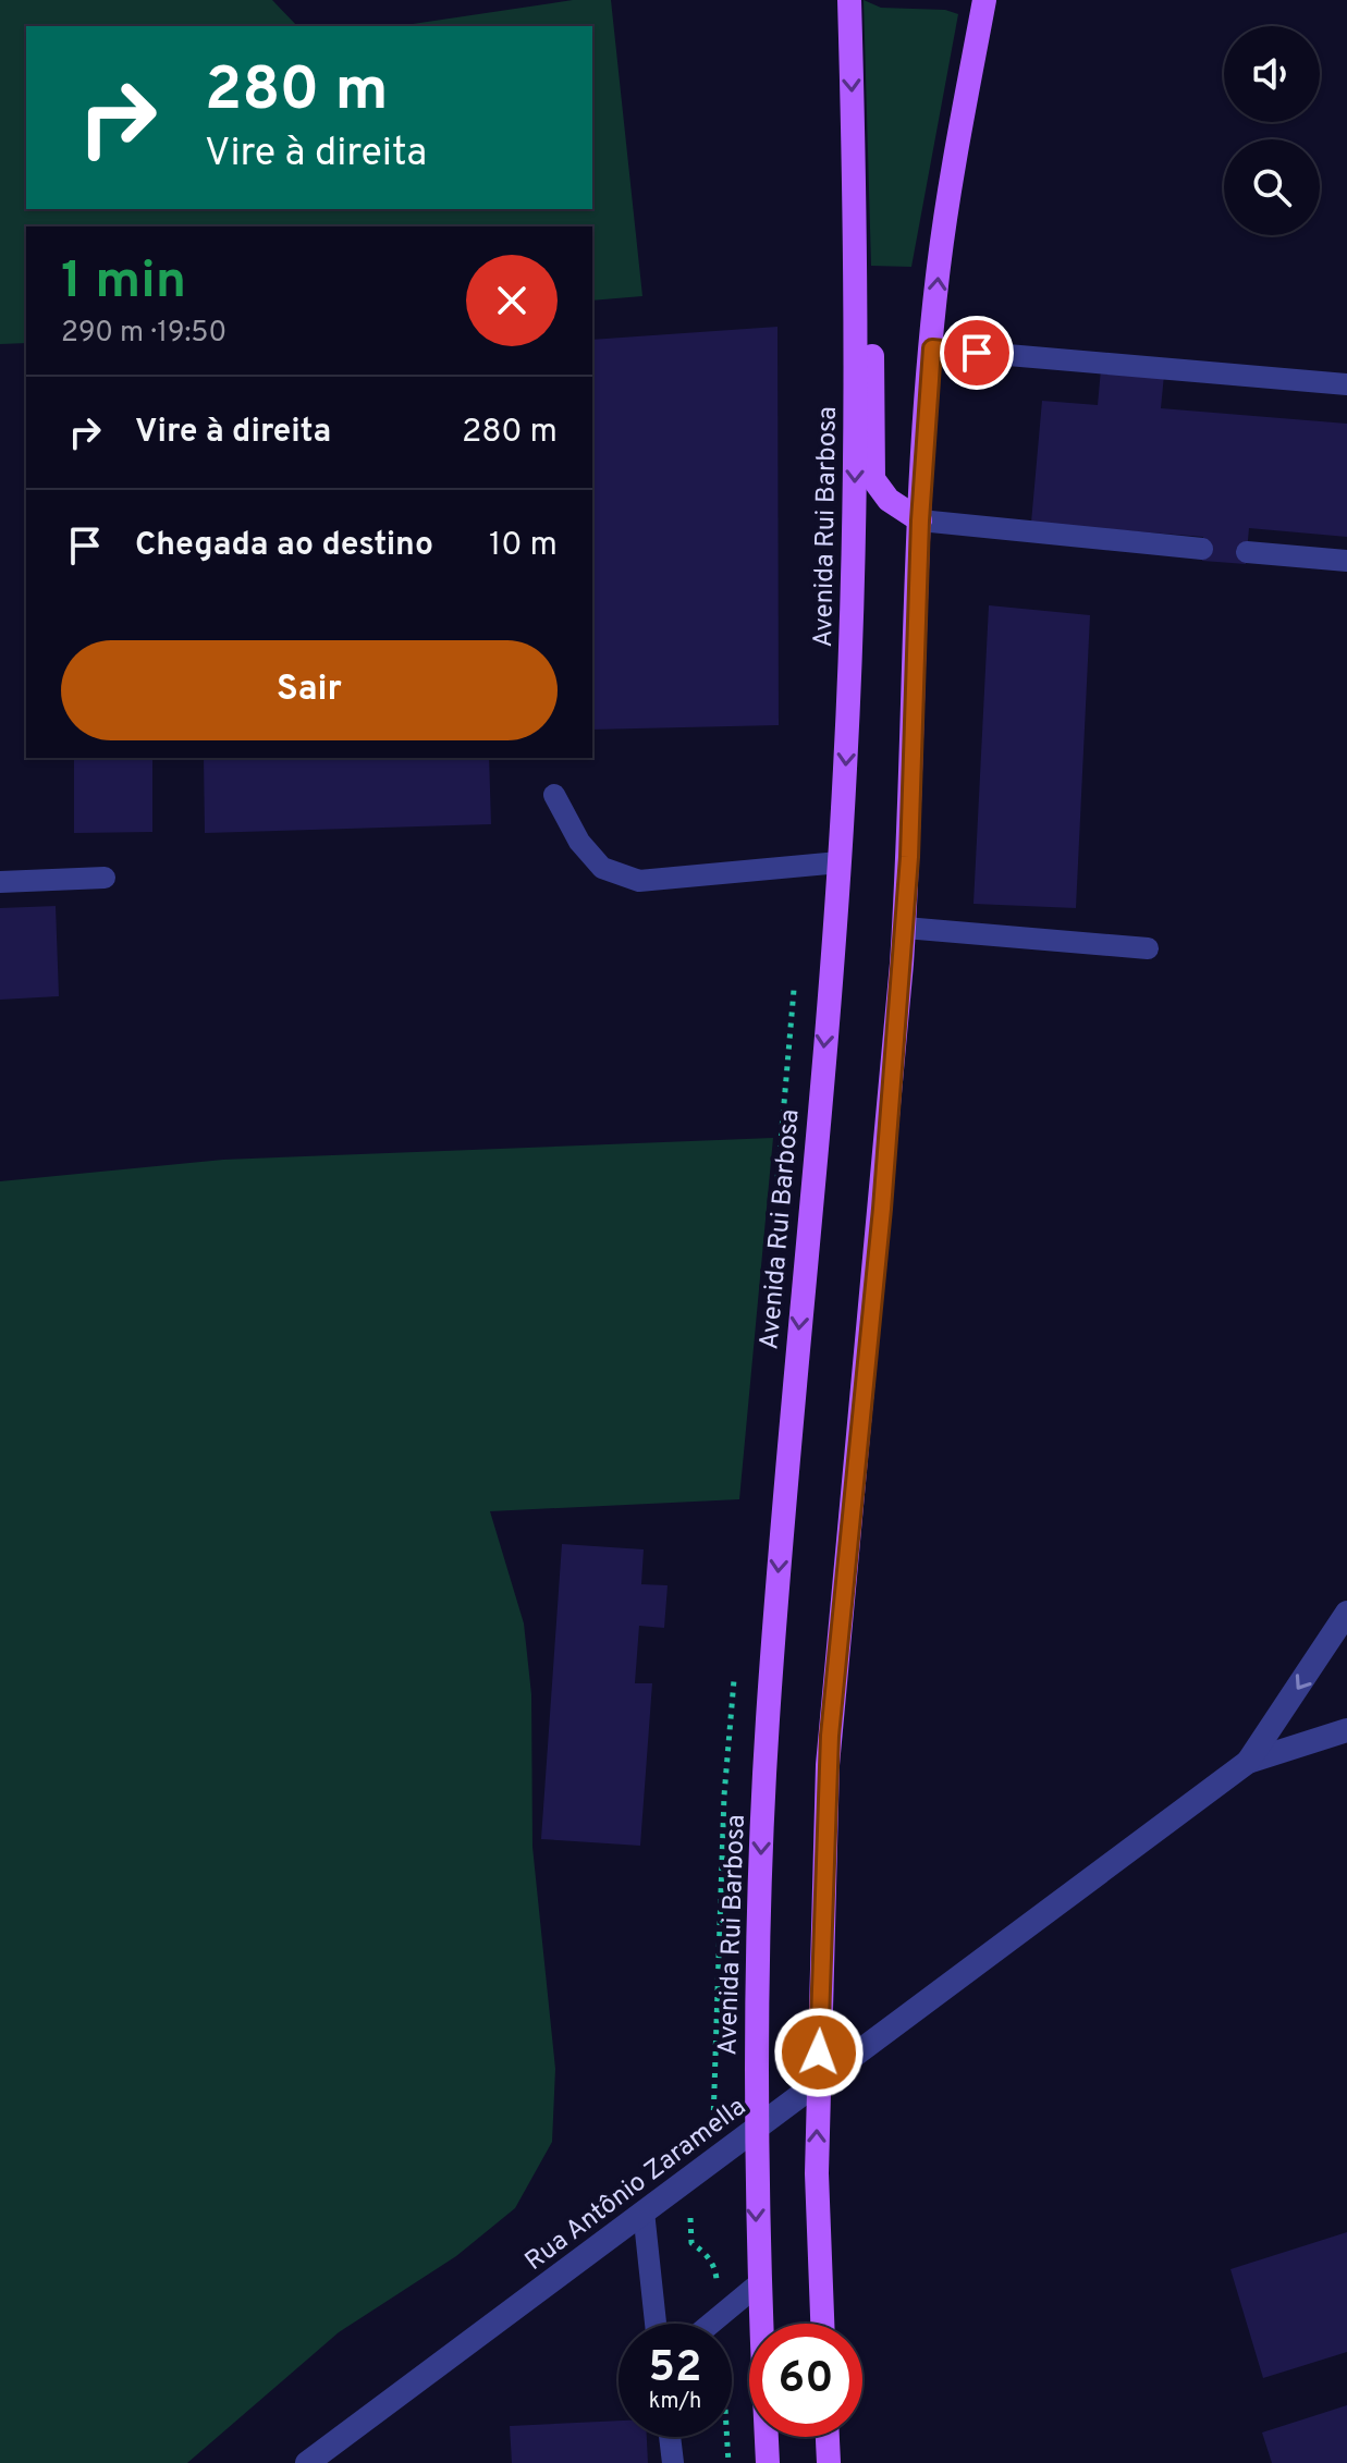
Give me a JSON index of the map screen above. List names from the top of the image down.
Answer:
{
  "streets": {
    "main road": ["Avenida Rui Barbosa"],
    "street": ["Rua Antônio Zaramella"]
  },
  "crossings": [
    ["Avenida Rui Barbosa", "Rua Antônio Zaramella"]
  ],
  "page": {
    "turn": ["280 m", "Vire à direita"],
    "heading": ["1 min", "290 m · 19:50"],
    "list": [
      {
        "name": "Vire à direita",
        "value": "280 m"
      },
      {
        "name": "Chegada ao destino",
        "value": "10 m"
      }
    ],
    "buttons": "Sair",
    "speed": "52 km/h",
    "limit": "60"
  }
}
